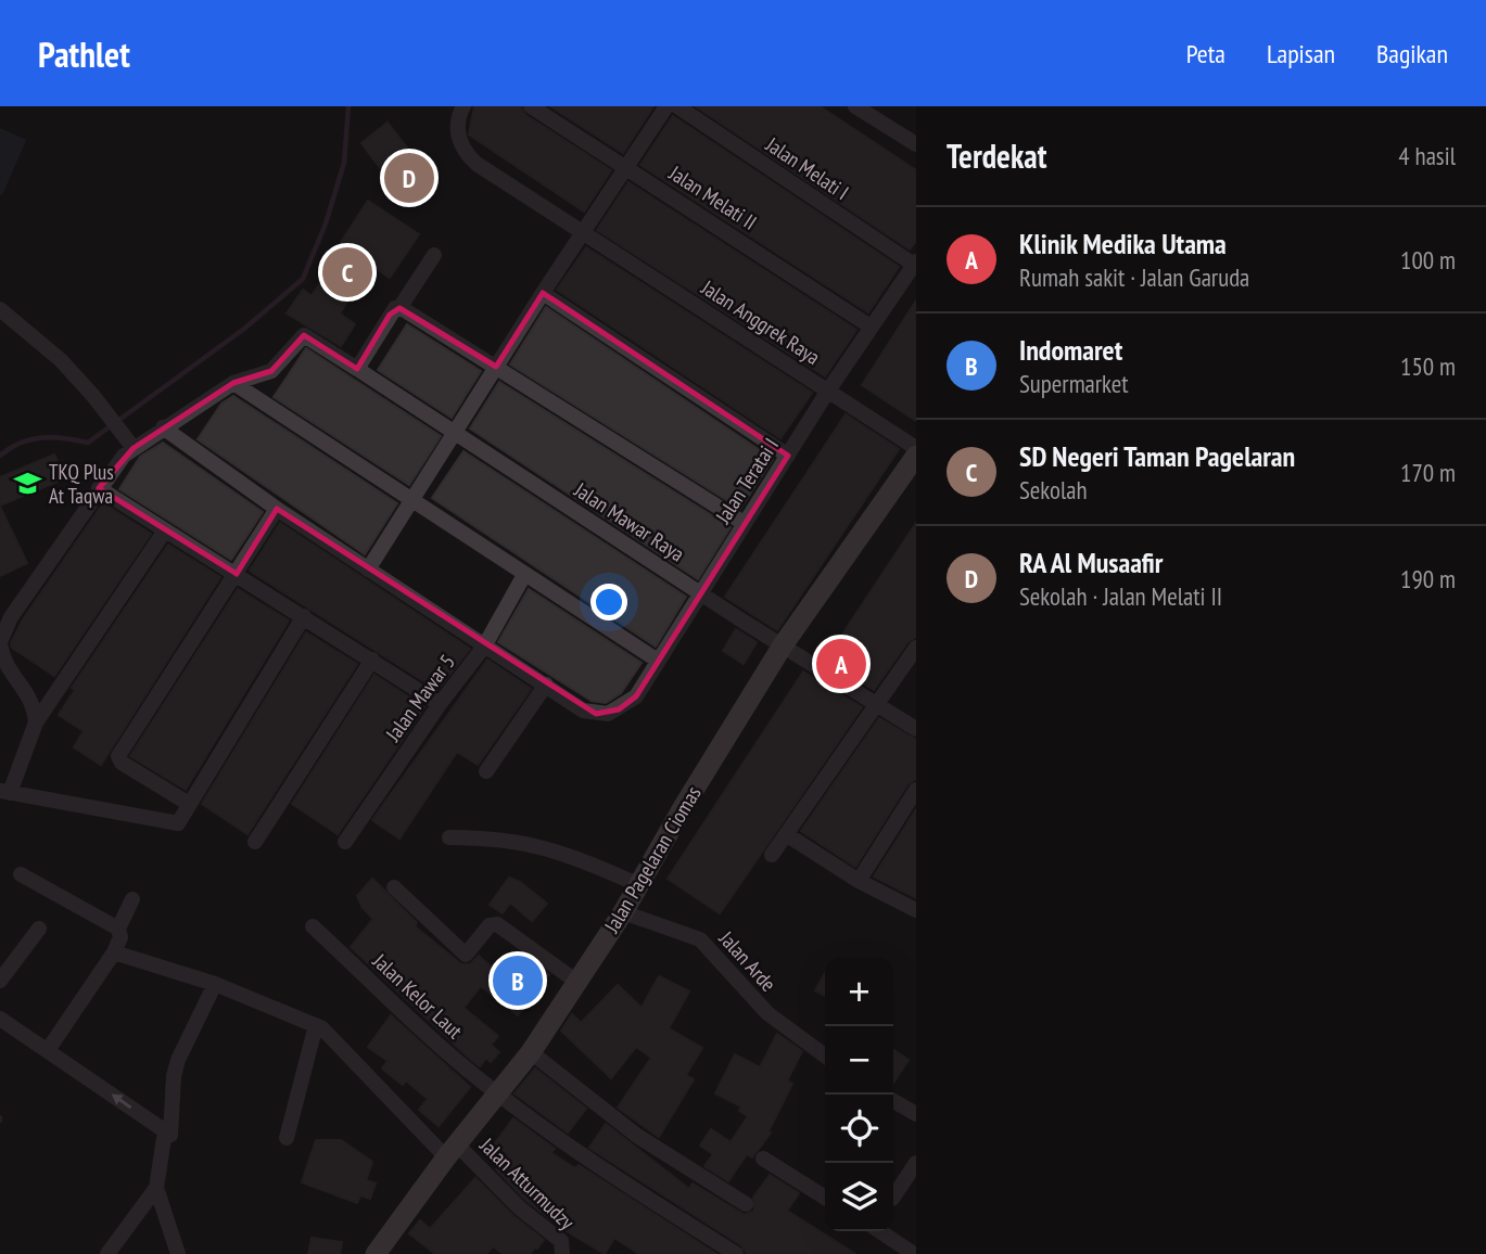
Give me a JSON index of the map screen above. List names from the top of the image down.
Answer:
{
  "streets": {
    "main road": ["Jalan Pagelaran Ciomas"],
    "street": [
      "Jalan Melati I",
      "Jalan Melati II",
      "Jalan Anggrek Raya",
      "Jalan Teratai I",
      "Jalan Mawar Raya",
      "Jalan Mawar 5",
      "Jalan Arde",
      "Jalan Kelor Laut",
      "Jalan Atturmudzy"
    ]
  },
  "crossings": [
    ["Jalan Melati I", "Jalan Teratai I"],
    ["Jalan Melati II", "Jalan Teratai I"],
    ["Jalan Anggrek Raya", "Jalan Teratai I"],
    ["Jalan Teratai I", "Jalan Mawar Raya"],
    ["Jalan Teratai I", "Jalan Mawar 5"],
    ["Jalan Mawar Raya", "Jalan Pagelaran Ciomas"],
    ["Jalan Pagelaran Ciomas", "Jalan Arde"],
    ["Jalan Pagelaran Ciomas", "Jalan Kelor Laut"],
    ["Jalan Pagelaran Ciomas", "Jalan Atturmudzy"]
  ],
  "places": {
    "school or university": ["TKQ Plus At Taqwa"]
  },
  "page": {
    "header": "Pathlet",
    "nav": ["Peta", "Lapisan", "Bagikan"],
    "heading": ["Terdekat", "4 hasil"],
    "pins": [
      "D",
      "C",
      "A",
      "B"
    ],
    "list": [
      {
        "mark": "A",
        "name": "Klinik Medika Utama",
        "note": "Rumah sakit · Jalan Garuda",
        "value": "100 m"
      },
      {
        "mark": "B",
        "name": "Indomaret",
        "note": "Supermarket",
        "value": "150 m"
      },
      {
        "mark": "C",
        "name": "SD Negeri Taman Pagelaran",
        "note": "Sekolah",
        "value": "170 m"
      },
      {
        "mark": "D",
        "name": "RA Al Musaafir",
        "note": "Sekolah · Jalan Melati II",
        "value": "190 m"
      }
    ],
    "map_buttons": ["+", "−"]
  }
}
